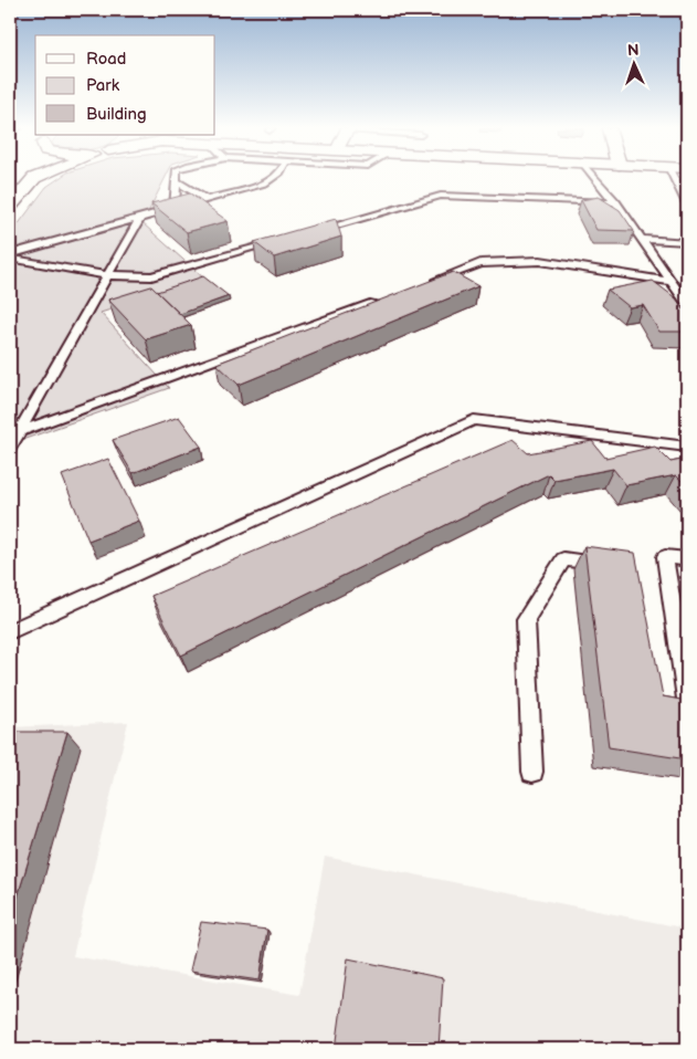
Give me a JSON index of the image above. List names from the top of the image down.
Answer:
{
  "legend": ["Road", "Park", "Building"],
  "north": "top"
}
